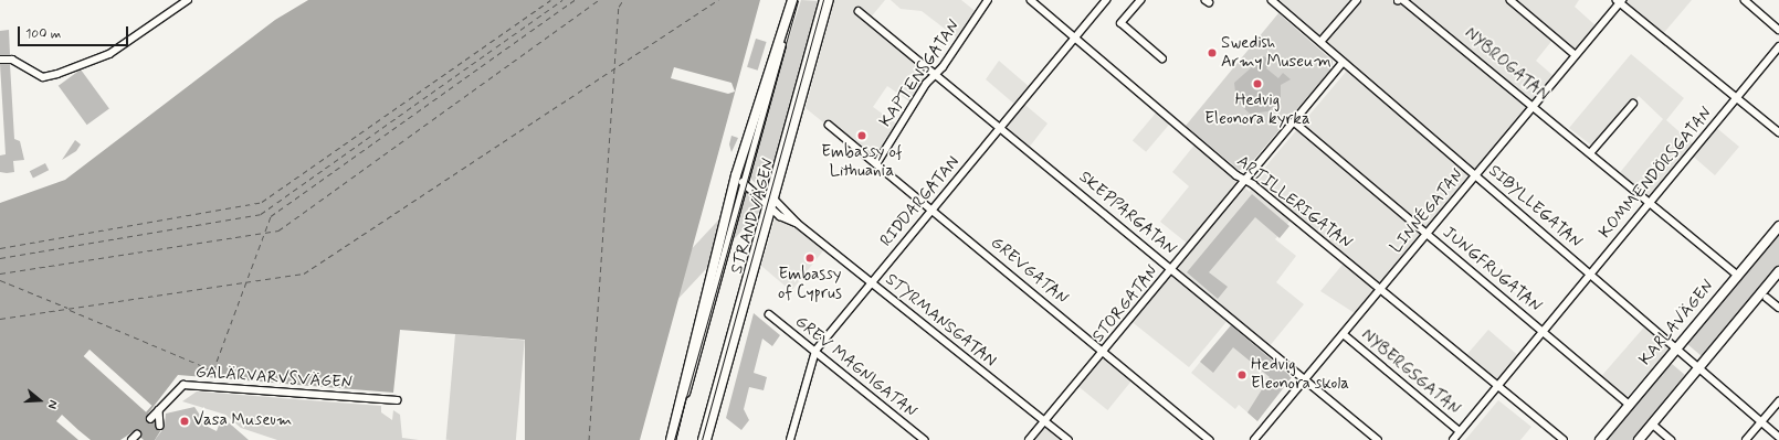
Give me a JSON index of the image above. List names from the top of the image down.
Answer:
{
  "streets": {
    "street": [
      "NYBROGATAN",
      "KAPTENSGATAN",
      "KOMMENDÖRSGATAN",
      "RIDDARGATAN",
      "ARTILLERIGATAN",
      "SIBYLLEGATAN",
      "LINNÉGATAN",
      "SKEPPARGATAN",
      "STRANDVÄGEN",
      "JUNGFRUGATAN",
      "GREVGATAN",
      "STORGATAN",
      "STYRMANSGATAN",
      "KARLAVÄGEN",
      "GREV MAGNIGATAN",
      "NYBERGSGATAN",
      "GALÄRVARVSVÄGEN"
    ]
  },
  "crossings": [
    ["NYBROGATAN", "KOMMENDÖRSGATAN"],
    ["NYBROGATAN", "LINNÉGATAN"],
    ["NYBROGATAN", "KARLAVÄGEN"],
    ["KAPTENSGATAN", "SKEPPARGATAN"],
    ["KAPTENSGATAN", "GREVGATAN"],
    ["KOMMENDÖRSGATAN", "ARTILLERIGATAN"],
    ["KOMMENDÖRSGATAN", "SIBYLLEGATAN"],
    ["KOMMENDÖRSGATAN", "JUNGFRUGATAN"],
    ["KOMMENDÖRSGATAN", "NYBERGSGATAN"],
    ["RIDDARGATAN", "ARTILLERIGATAN"],
    ["RIDDARGATAN", "SKEPPARGATAN"],
    ["RIDDARGATAN", "GREVGATAN"],
    ["RIDDARGATAN", "STYRMANSGATAN"],
    ["RIDDARGATAN", "GREV MAGNIGATAN"],
    ["ARTILLERIGATAN", "LINNÉGATAN"],
    ["ARTILLERIGATAN", "STORGATAN"],
    ["SIBYLLEGATAN", "LINNÉGATAN"],
    ["SIBYLLEGATAN", "STORGATAN"],
    ["SIBYLLEGATAN", "KARLAVÄGEN"],
    ["LINNÉGATAN", "SKEPPARGATAN"],
    ["LINNÉGATAN", "JUNGFRUGATAN"],
    ["LINNÉGATAN", "NYBERGSGATAN"],
    ["SKEPPARGATAN", "STORGATAN"],
    ["STRANDVÄGEN", "STYRMANSGATAN"],
    ["JUNGFRUGATAN", "STORGATAN"],
    ["JUNGFRUGATAN", "KARLAVÄGEN"],
    ["GREVGATAN", "STORGATAN"],
    ["STORGATAN", "STYRMANSGATAN"]
  ],
  "places": [
    "Swedish Army Museum",
    "Hedvig Eleonora kyrka",
    "Embassy of Lithuania",
    "Embassy of Cyprus",
    "Hedvig Eleonora skola",
    "Vasa Museum"
  ],
  "scale_bar": "100 m",
  "north": "right"
}
